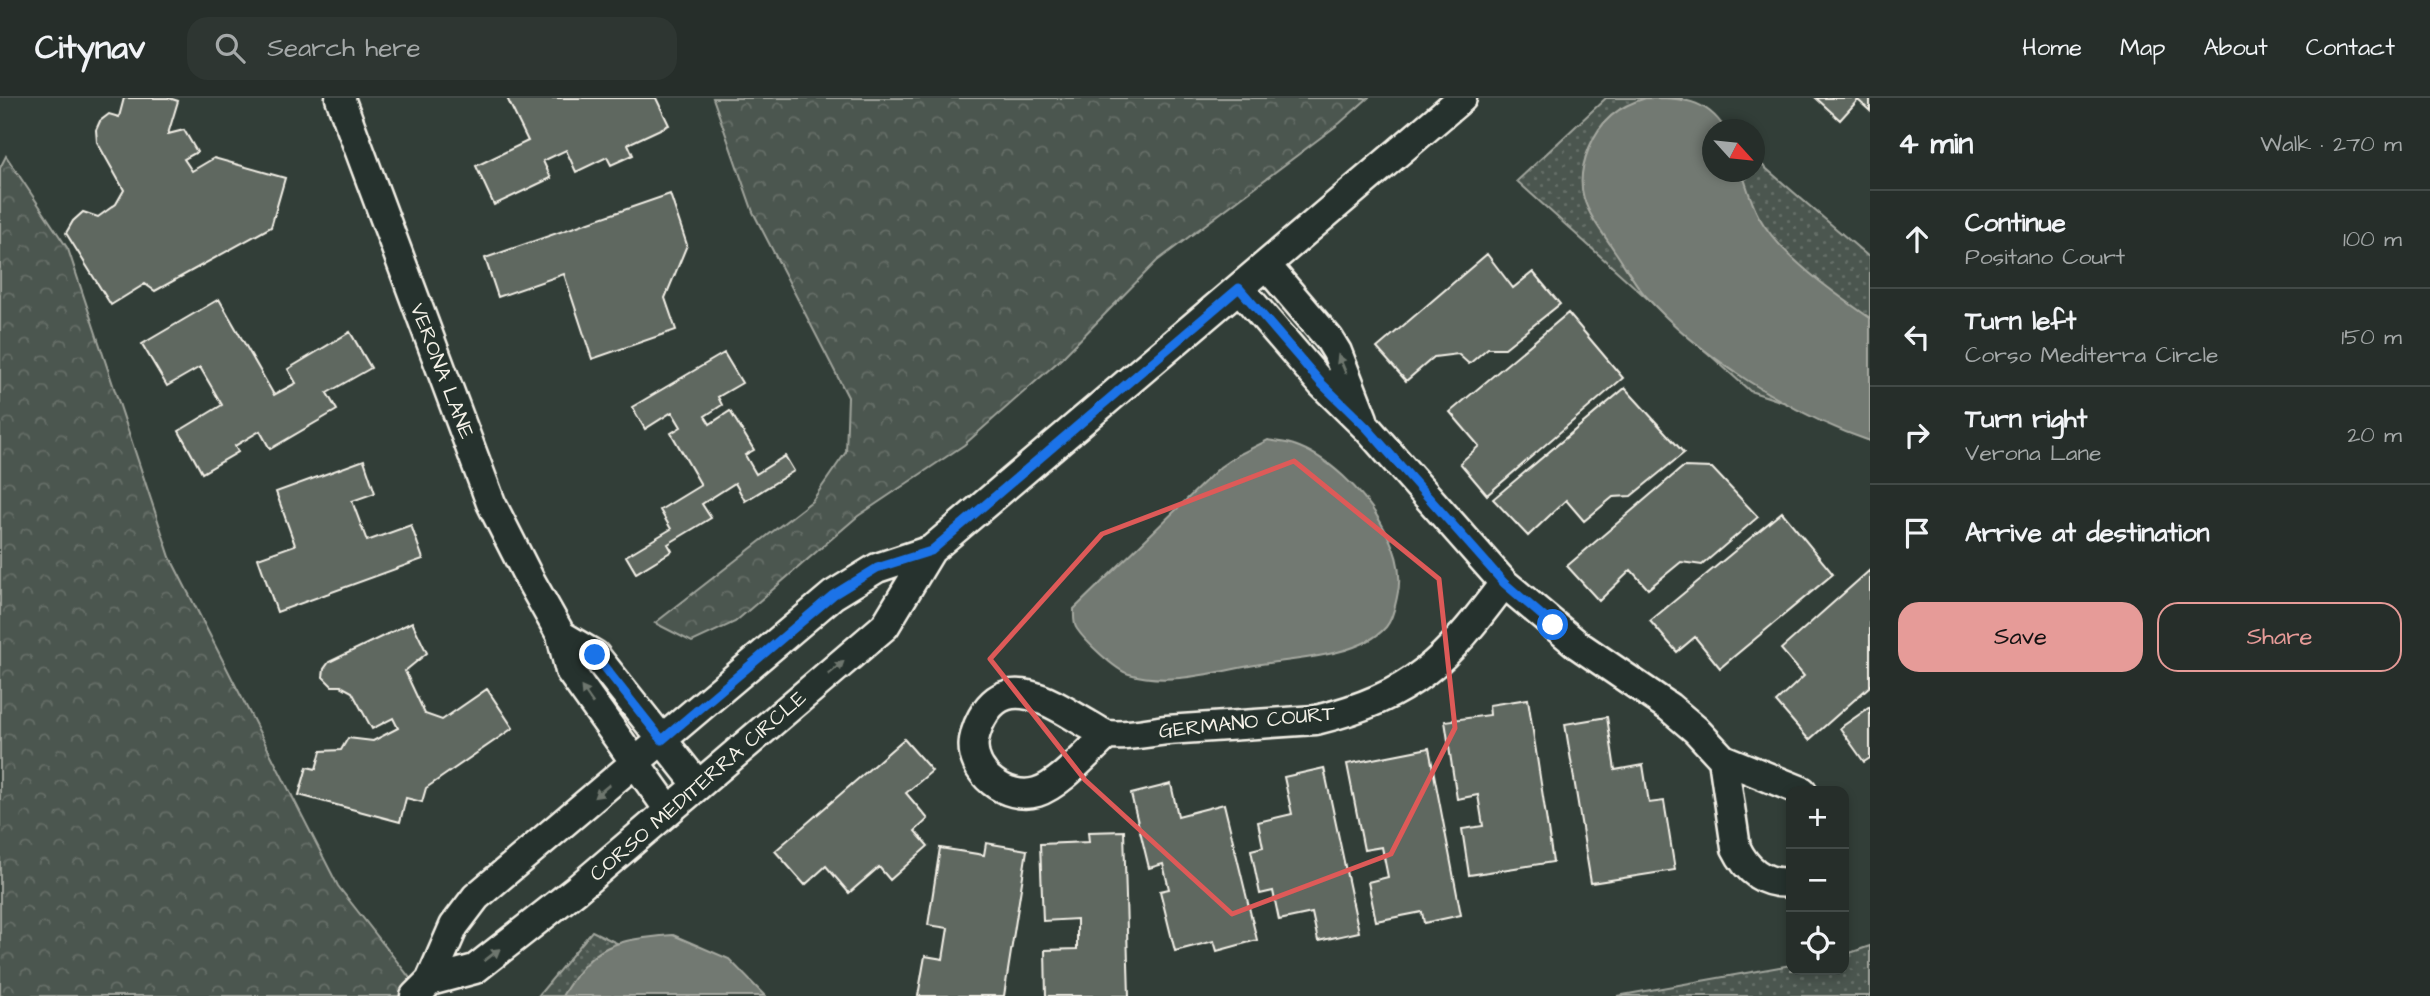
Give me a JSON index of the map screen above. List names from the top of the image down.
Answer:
{
  "streets": {
    "street": ["VERONA LANE", "GERMANO COURT", "CORSO MEDITERRA CIRCLE"]
  },
  "crossings": [
    ["VERONA LANE", "CORSO MEDITERRA CIRCLE"]
  ],
  "north": "bottom right",
  "page": {
    "header": "Citynav",
    "search": "Search here",
    "nav": [
      "Home",
      "Map",
      "About",
      "Contact"
    ],
    "heading": ["4 min", "Walk · 270 m"],
    "list": [
      ["Continue", "Positano Court", "100 m"],
      ["Turn left", "Corso Mediterra Circle", "150 m"],
      ["Turn right", "Verona Lane", "20 m"],
      "Arrive at destination"
    ],
    "buttons": ["Save", "Share"],
    "map_buttons": ["+", "−"]
  }
}
